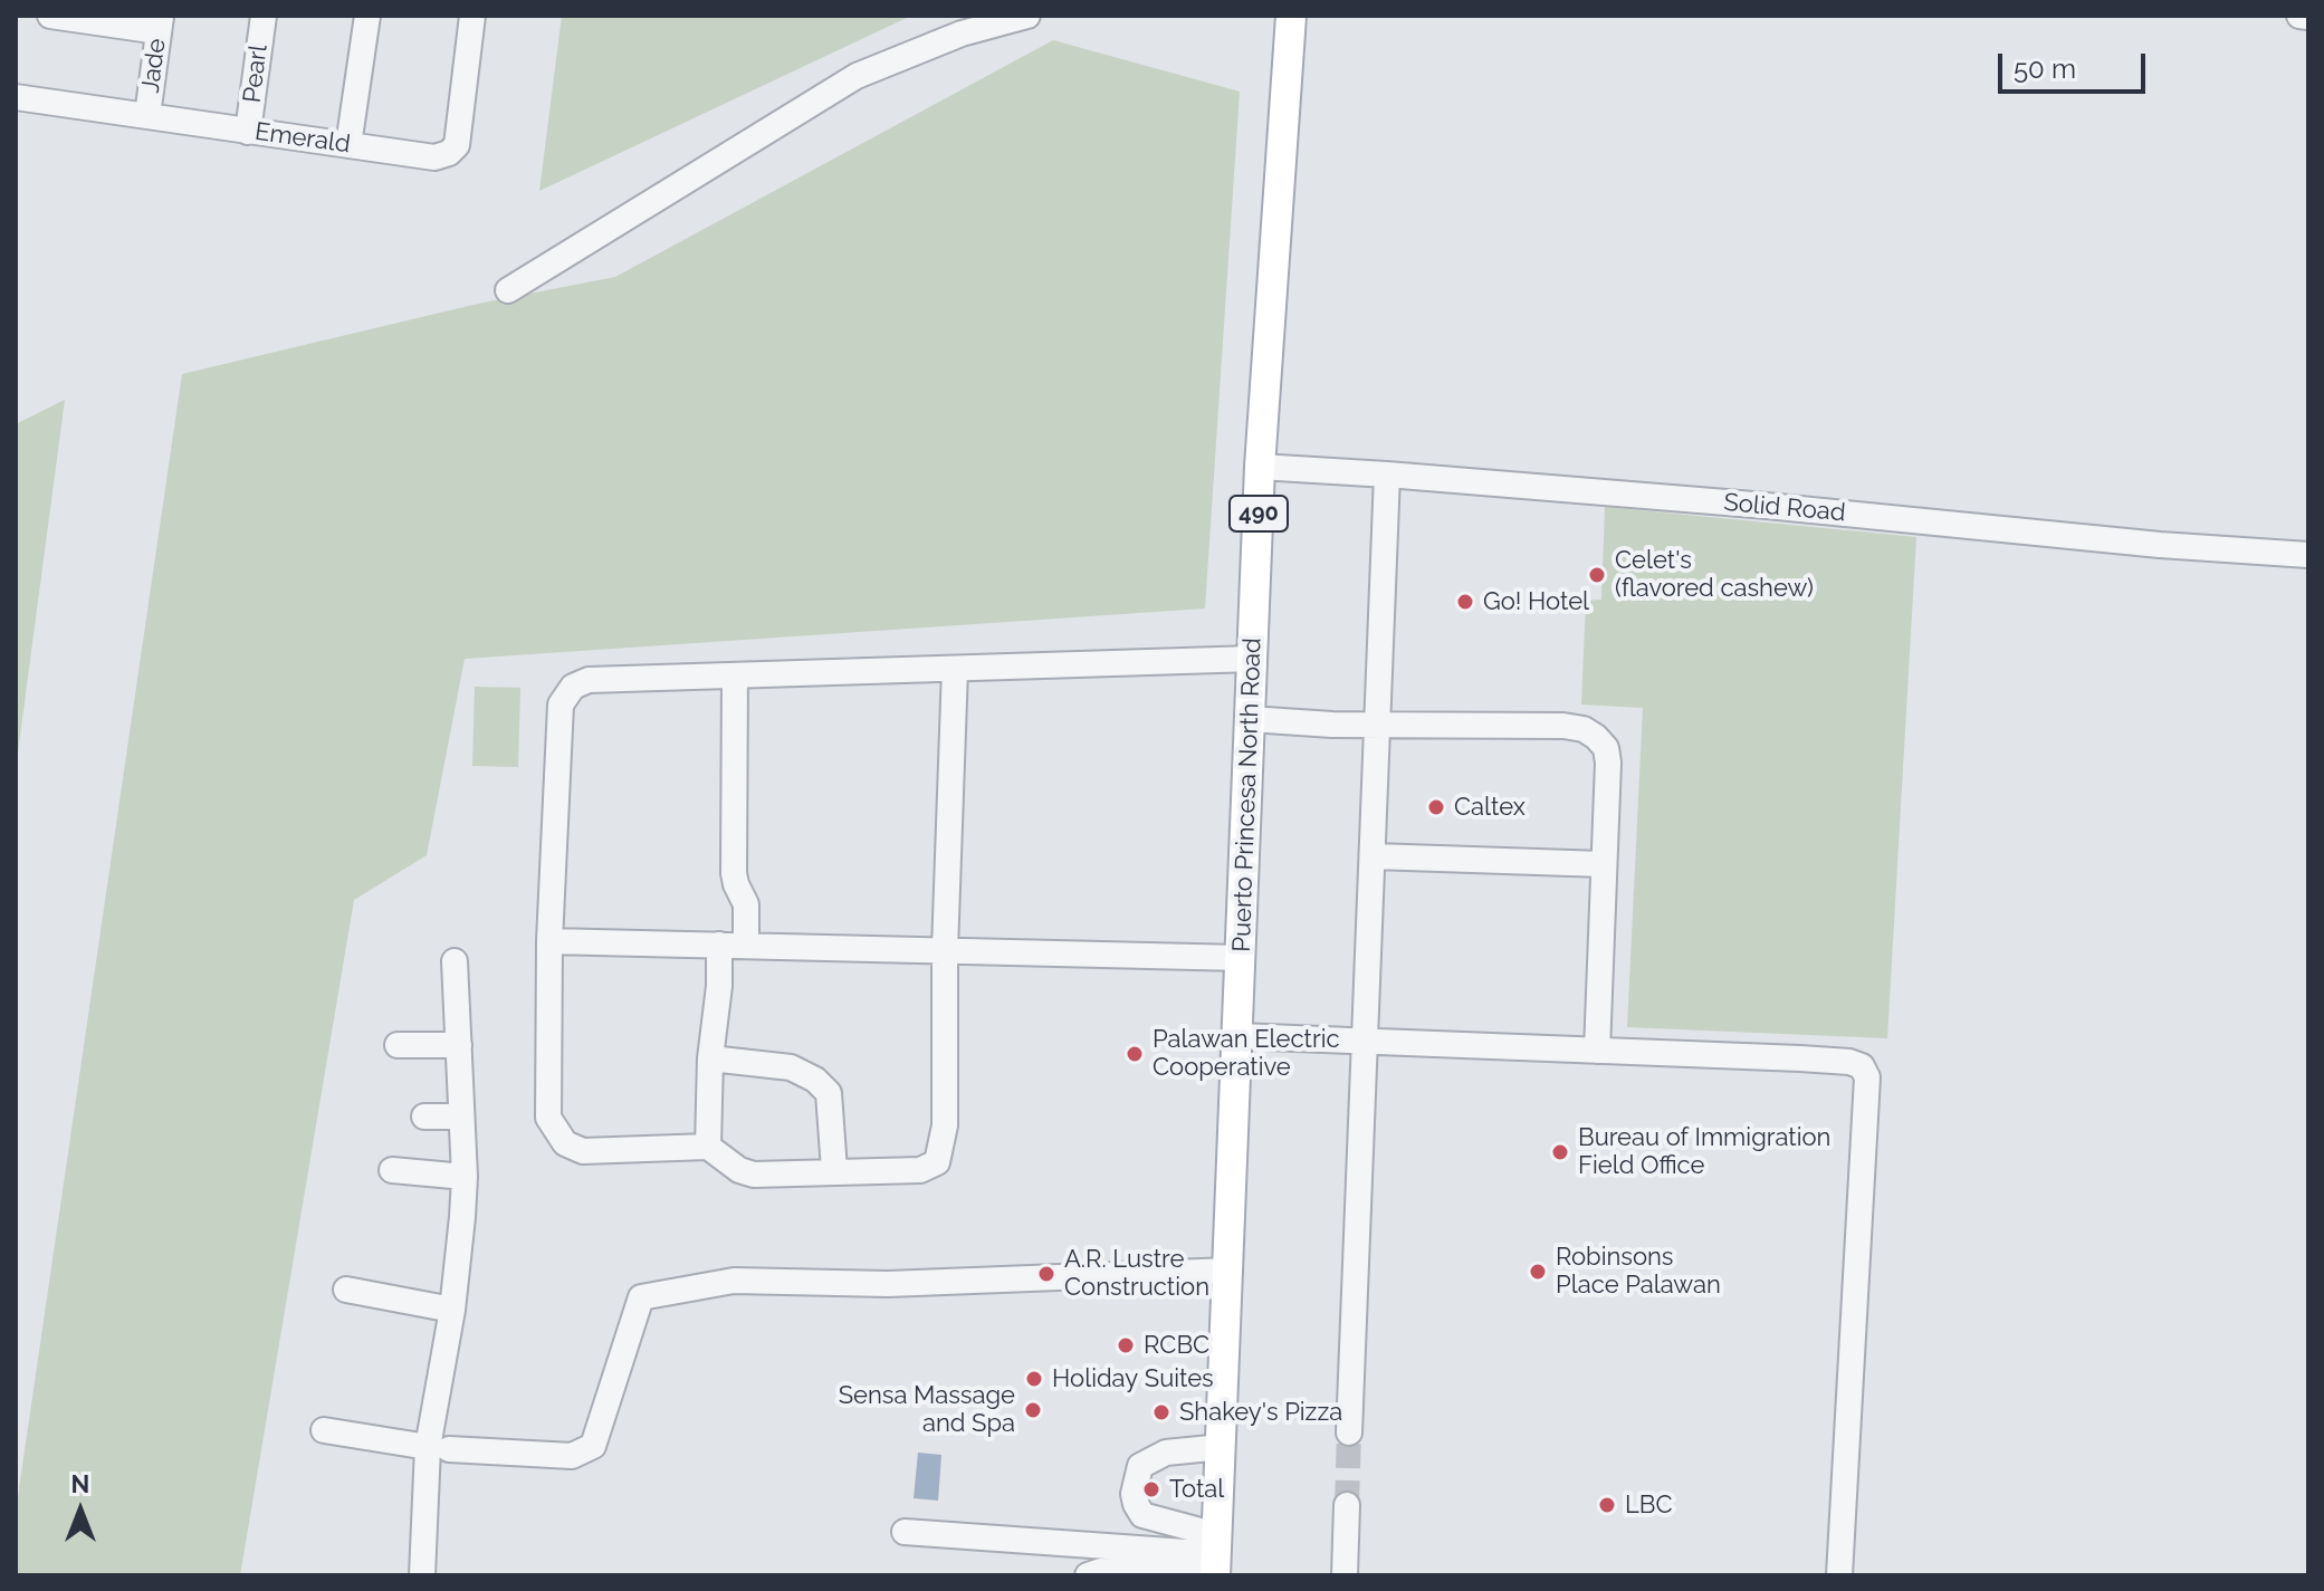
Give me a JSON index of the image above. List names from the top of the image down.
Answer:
{
  "streets": {
    "main road": ["490", "Puerto Princesa North Road"],
    "street": [
      "Jade",
      "Pearl",
      "Emerald",
      "Solid Road"
    ]
  },
  "crossings": [
    ["Jade", "Emerald"],
    ["Pearl", "Emerald"],
    ["Solid Road", "Puerto Princesa North Road"]
  ],
  "places": [
    "Celet's (flavored cashew)",
    "Go! Hotel",
    "Caltex",
    "Palawan Electric Cooperative",
    "Bureau of Immigration Field Office",
    "Robinsons Place Palawan",
    "A.R. Lustre Construction",
    "RCBC",
    "Holiday Suites",
    "Sensa Massage and Spa",
    "Shakey's Pizza",
    "Total",
    "LBC"
  ],
  "scale_bar": "50 m",
  "north": "top"
}
